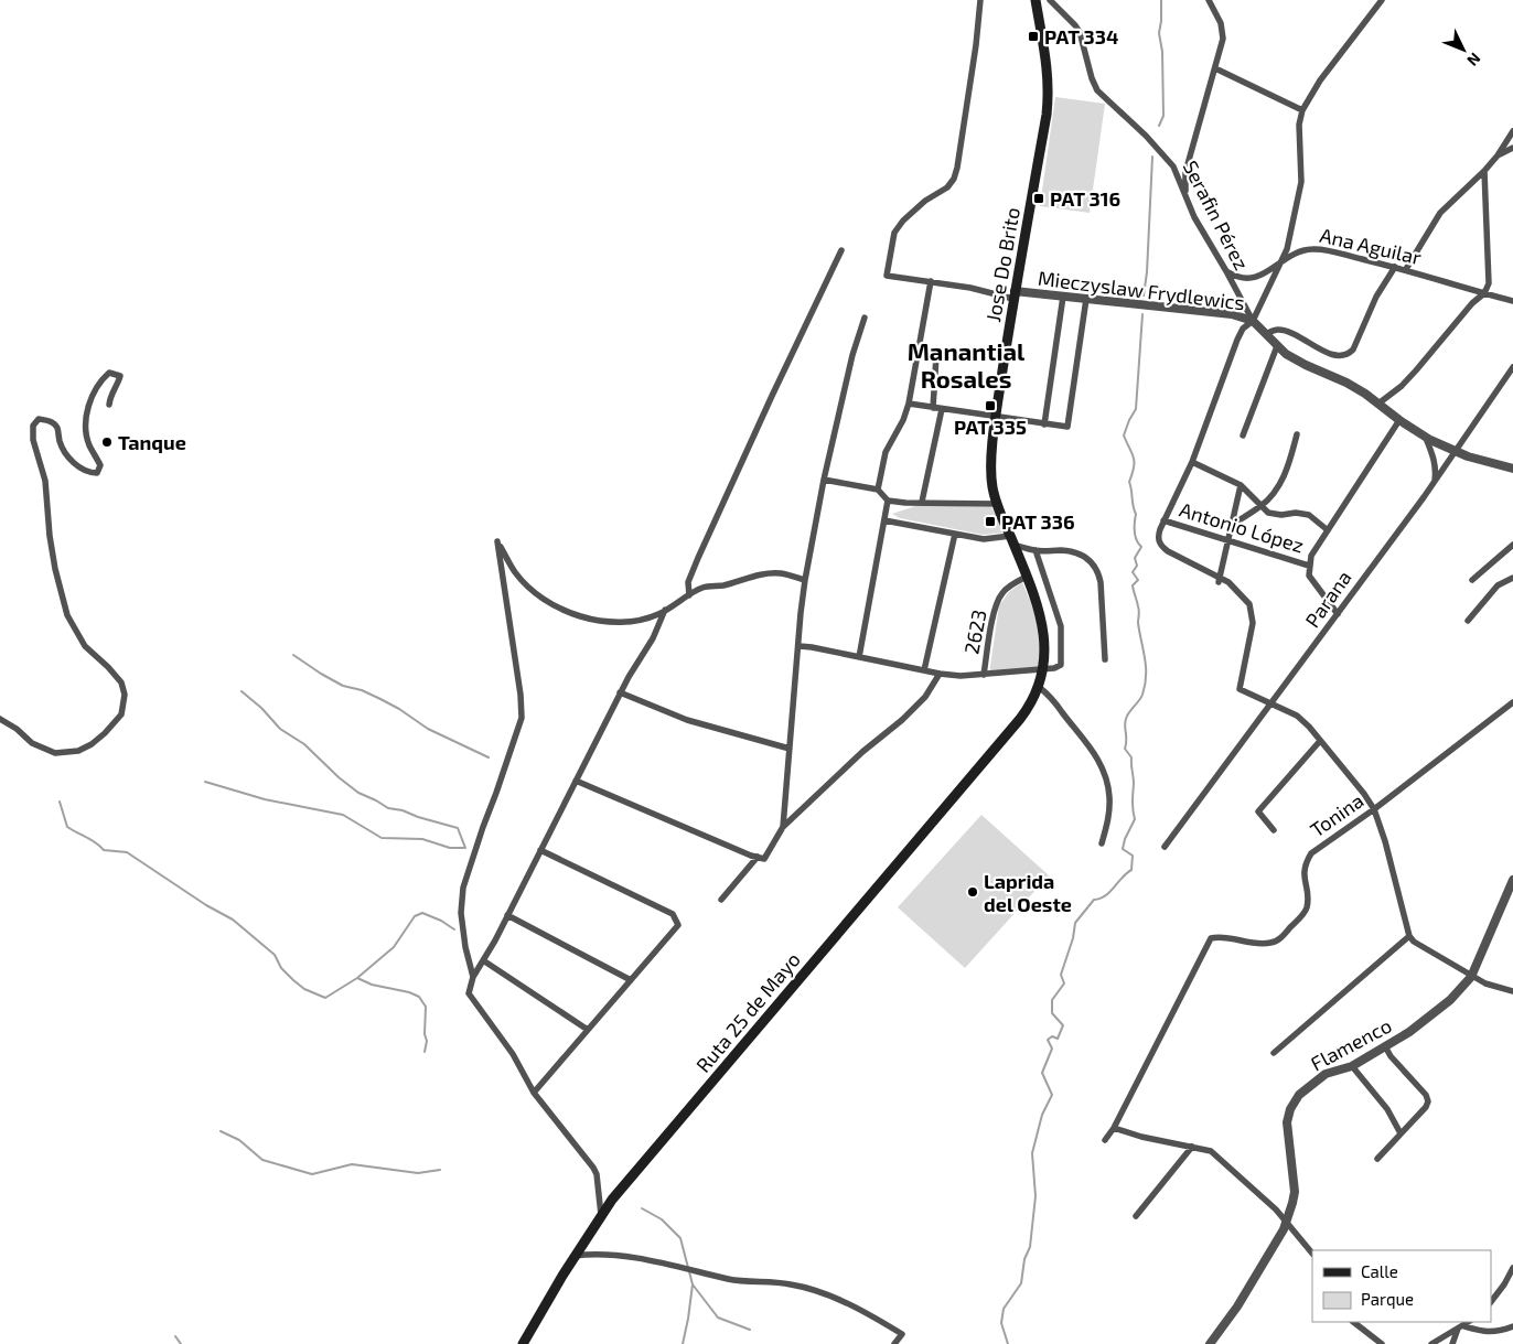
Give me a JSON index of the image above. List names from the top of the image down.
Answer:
{
  "streets": {
    "main road": ["Jose Do Brito", "Ruta 25 de Mayo"],
    "street": [
      "Serafin Pérez",
      "Ana Aguilar",
      "Mieczyslaw Frydlewics",
      "Antonio López",
      "Parana",
      "2623",
      "Tonina",
      "Flamenco"
    ]
  },
  "crossings": [
    ["Serafin Pérez", "Ana Aguilar"],
    ["Serafin Pérez", "Mieczyslaw Frydlewics"],
    ["Jose Do Brito", "Mieczyslaw Frydlewics"],
    ["Jose Do Brito", "2623"],
    ["Jose Do Brito", "Ruta 25 de Mayo"],
    ["Mieczyslaw Frydlewics", "Parana"]
  ],
  "districts": ["Manantial Rosales"],
  "places": {
    "transit": [
      "PAT 334",
      "PAT 316",
      "PAT 335",
      "PAT 336"
    ],
    "other": ["Tanque", "Laprida del Oeste"]
  },
  "legend": ["Calle", "Parque"],
  "north": "bottom right"
}
